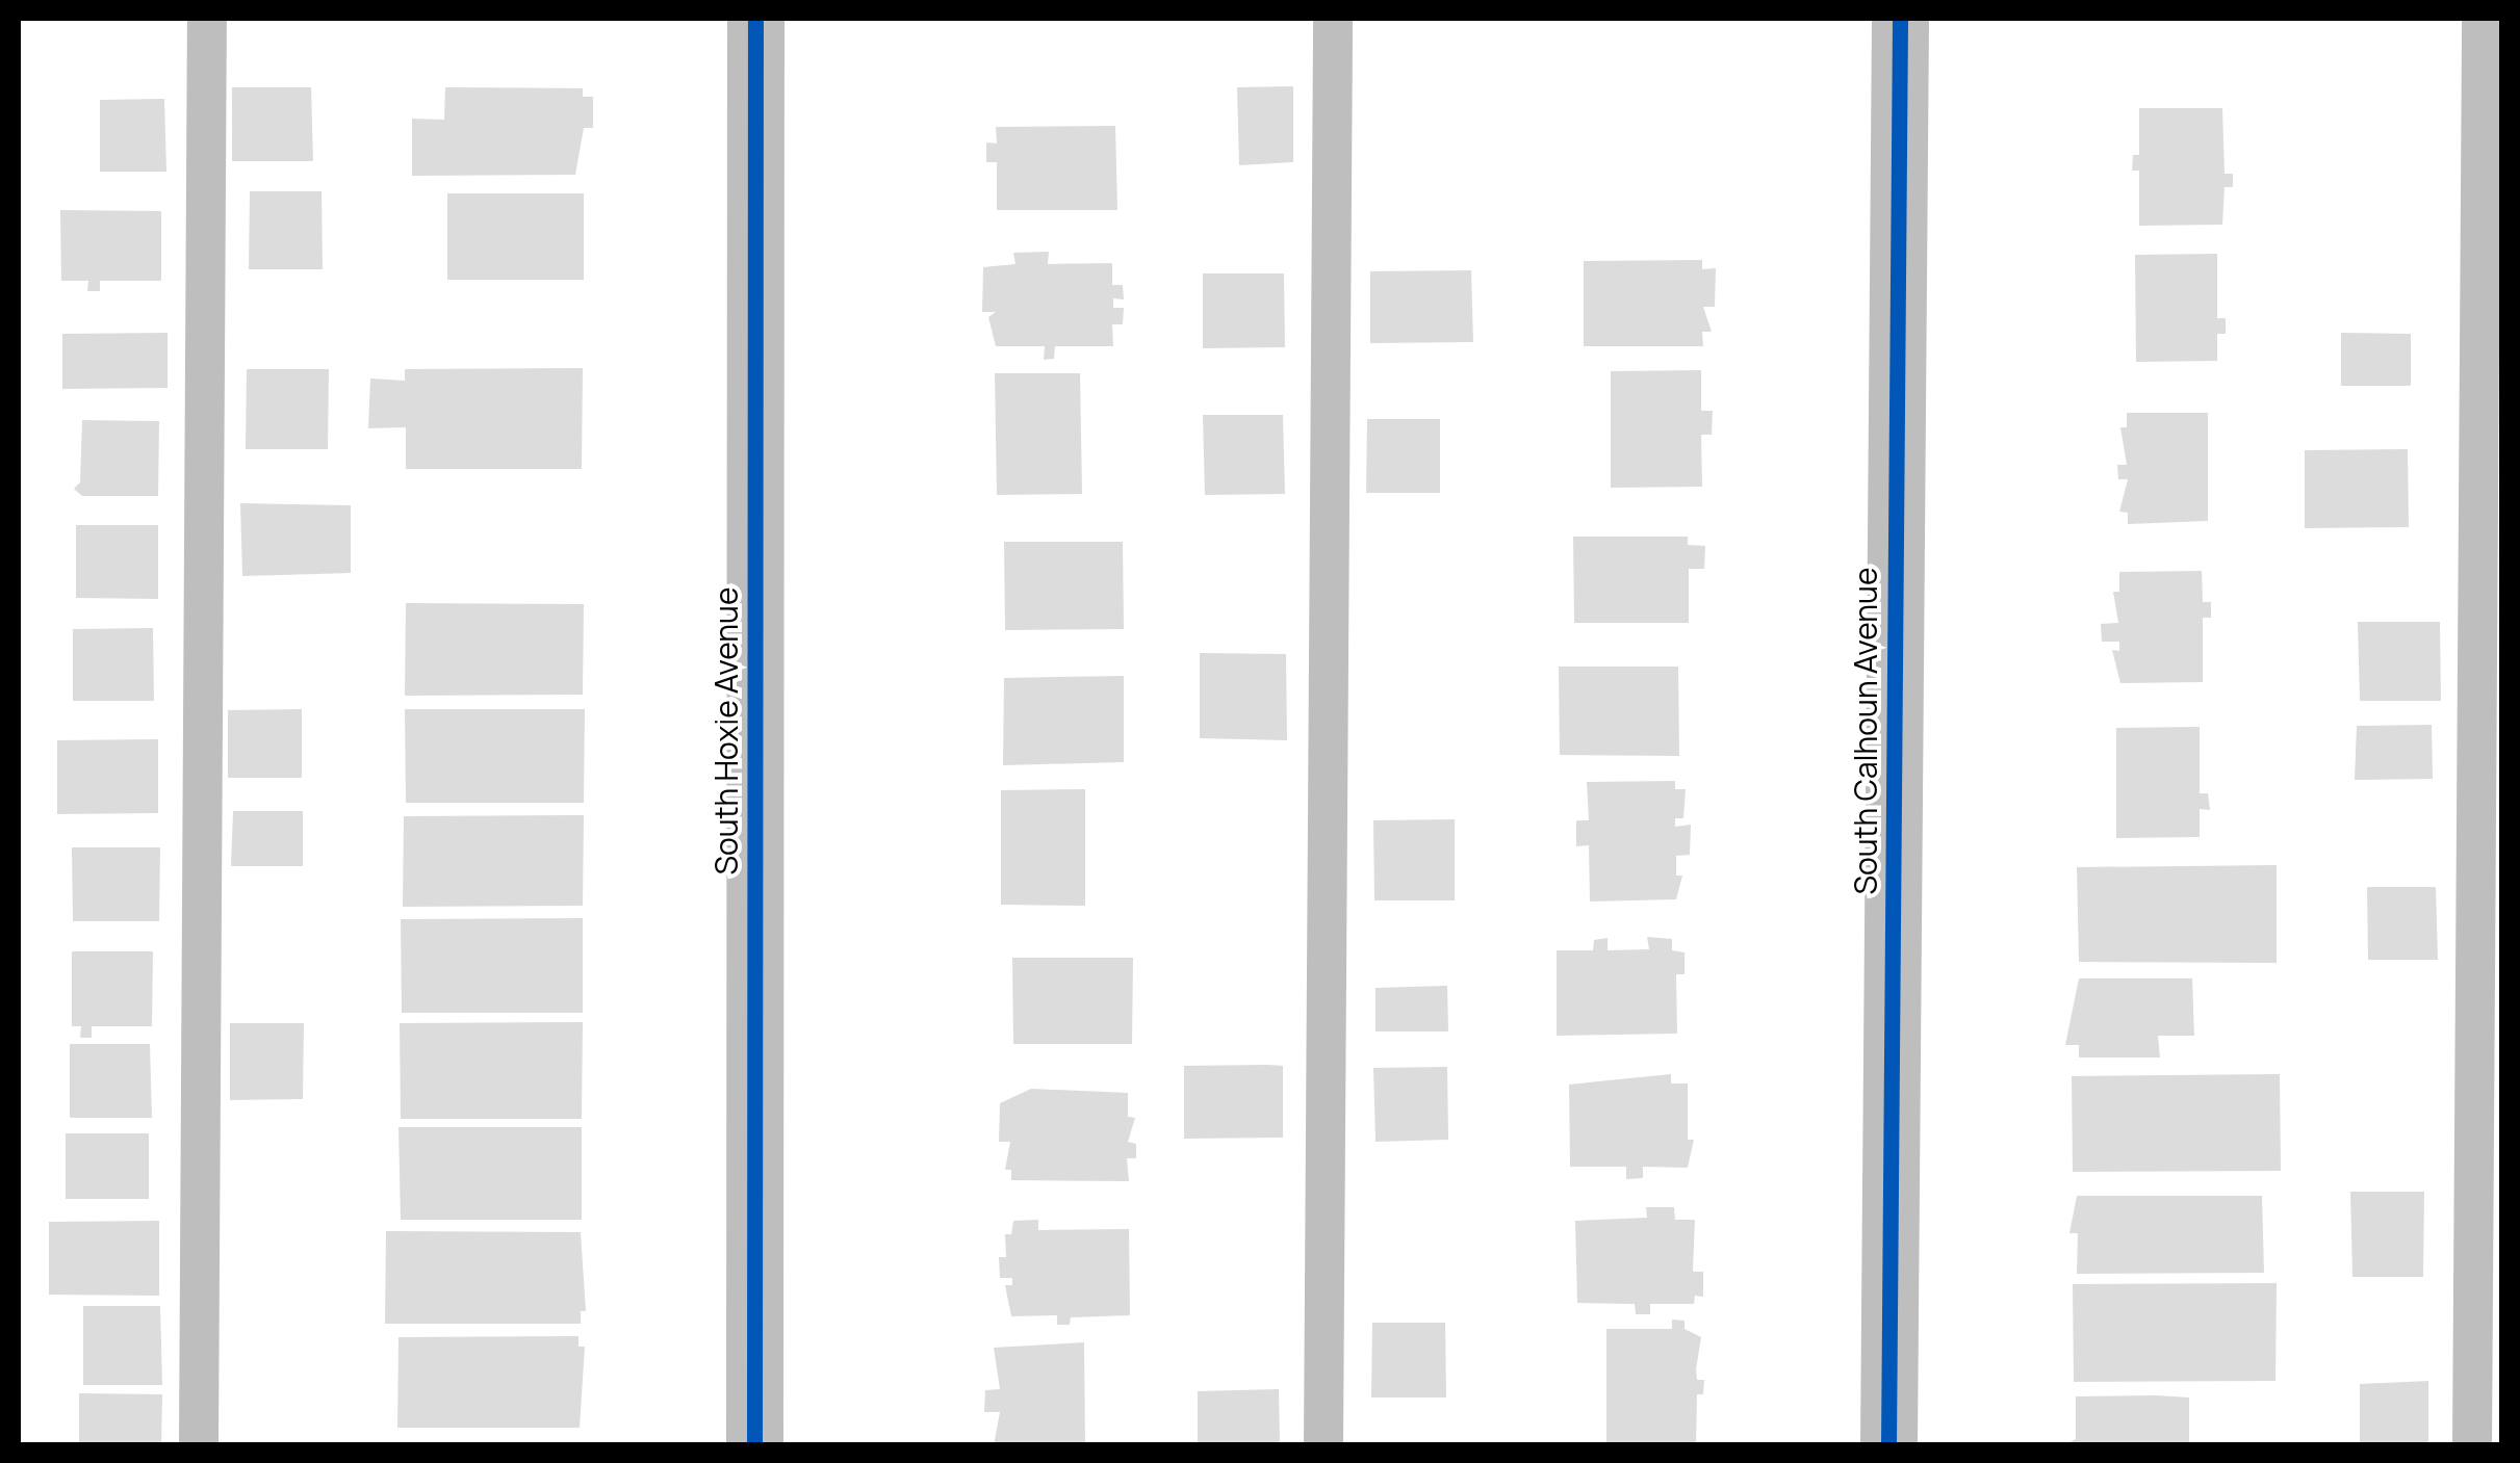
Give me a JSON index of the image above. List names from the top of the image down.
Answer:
{
  "streets": {
    "street": ["South Hoxie Avenue", "South Calhoun Avenue"]
  }
}
